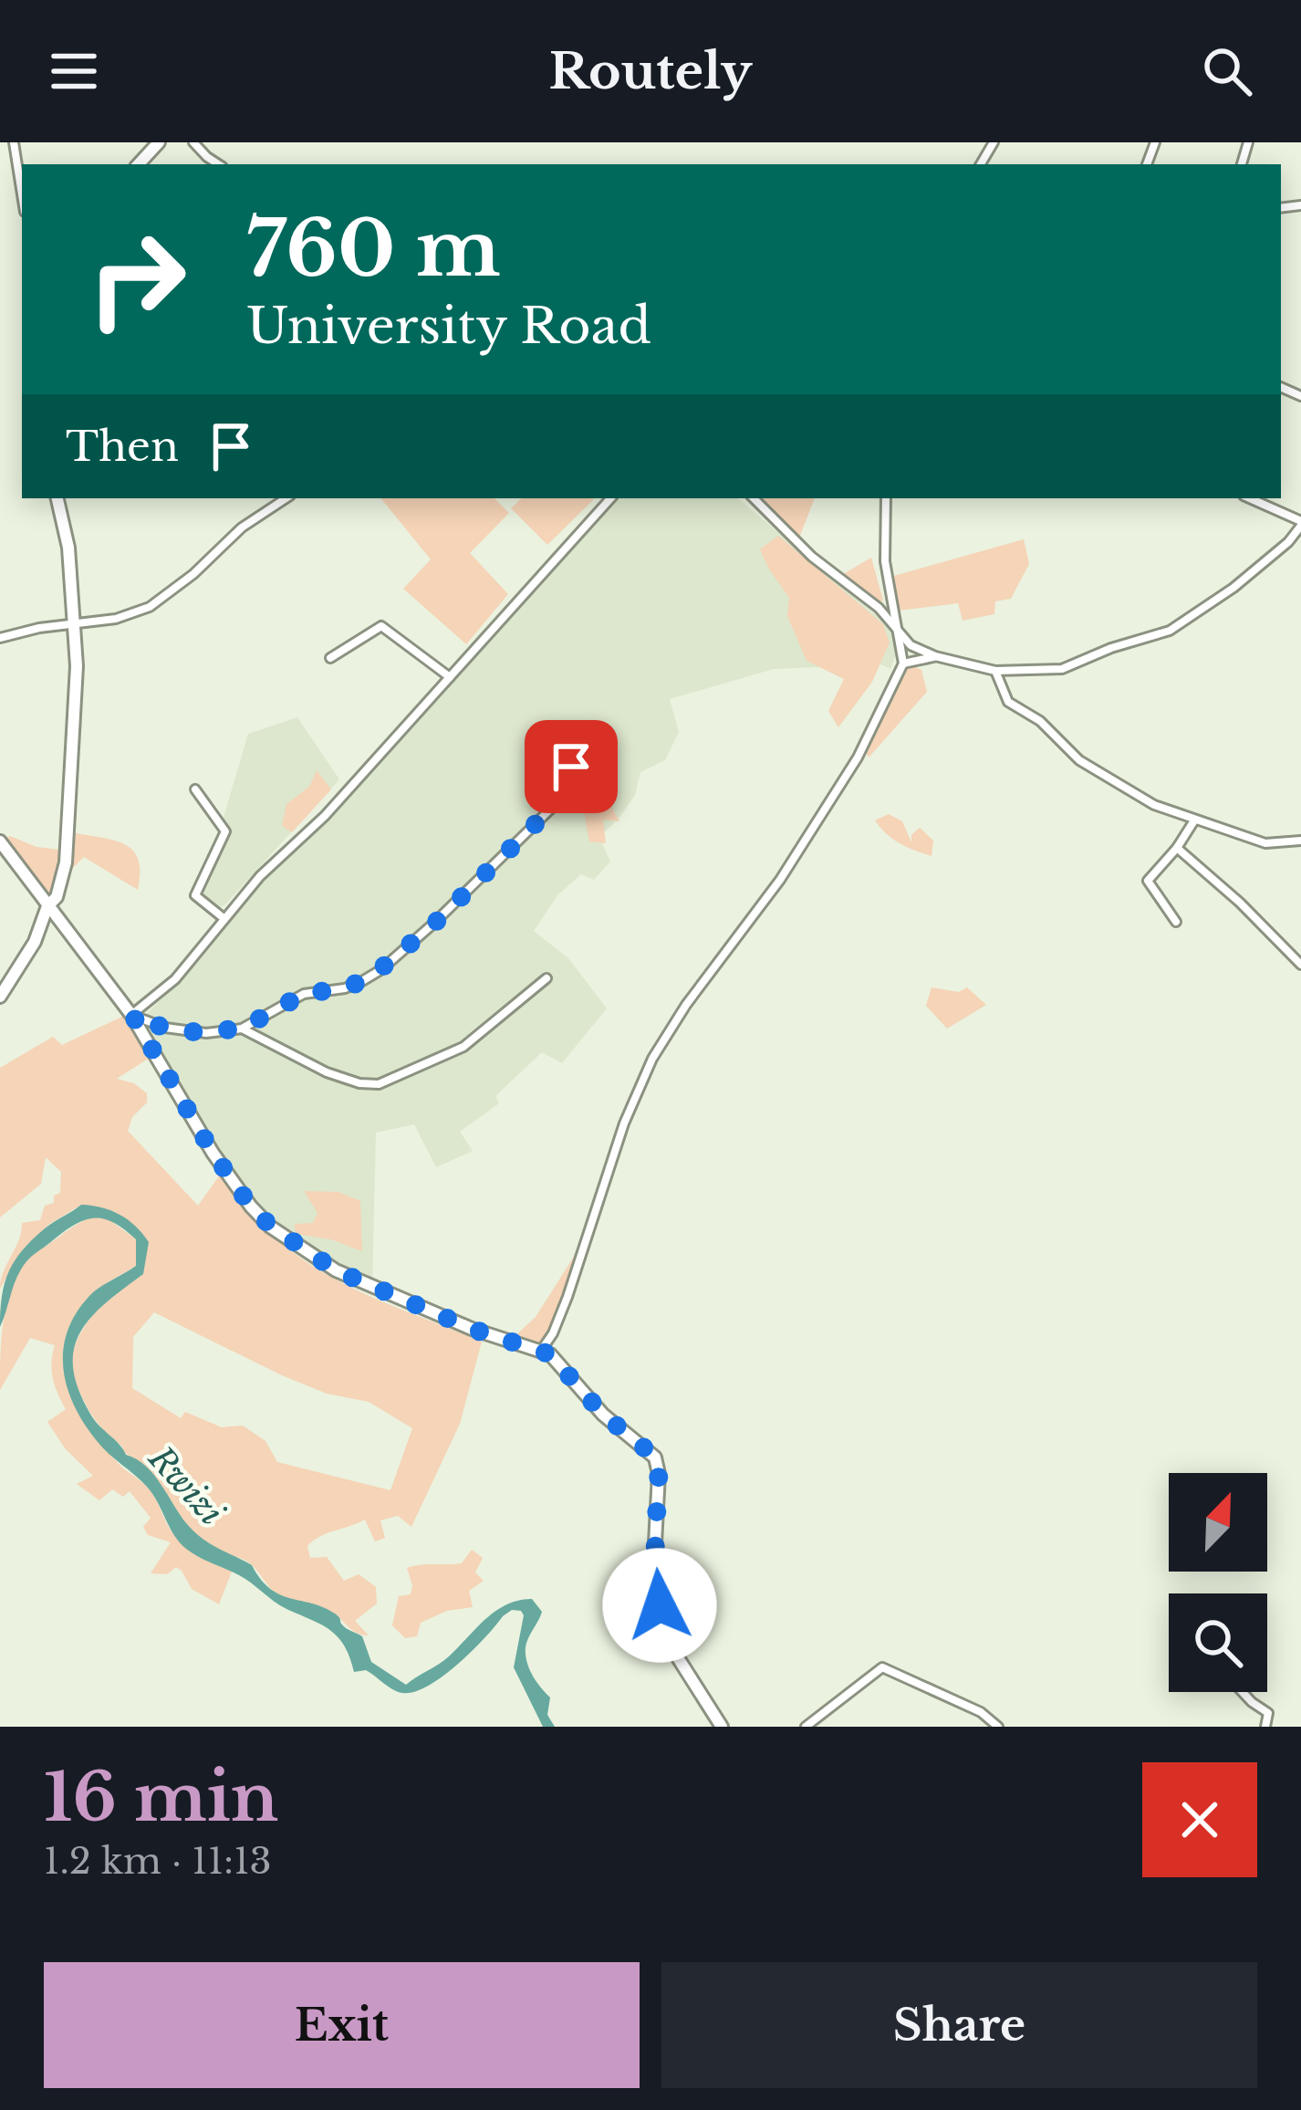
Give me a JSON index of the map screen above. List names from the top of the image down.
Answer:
{
  "water": ["Rwizi"],
  "north": "top right",
  "page": {
    "header": "Routely",
    "turn": ["760 m", "University Road"],
    "then": "Then",
    "heading": ["16 min", "1.2 km · 11:13"],
    "buttons": ["Exit", "Share"]
  }
}
